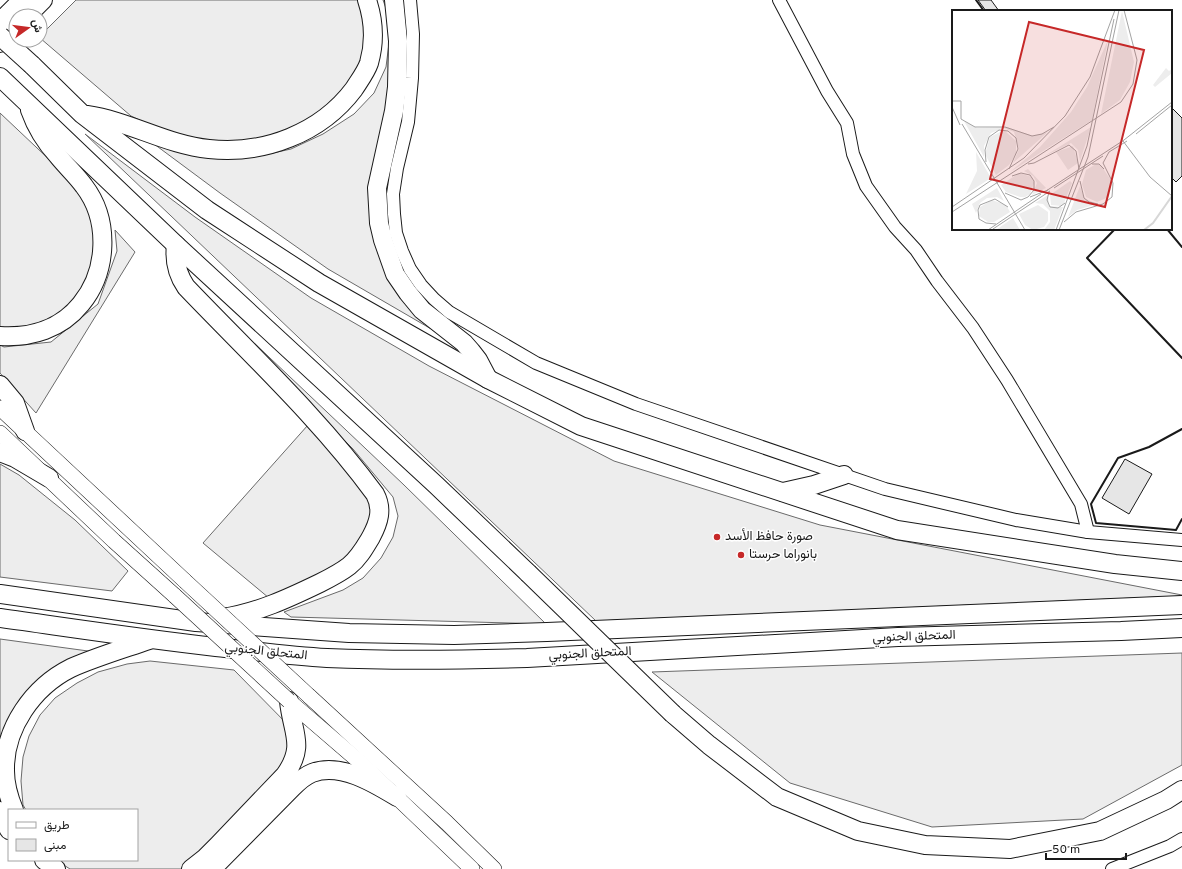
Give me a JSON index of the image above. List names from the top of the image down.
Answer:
{
  "streets": {
    "highway": ["المتحلق الجنوبي"]
  },
  "places": ["صورة حافظ الأسد", "بانوراما حرستا"],
  "legend": ["طريق", "مبنى"],
  "scale_bar": "50 m",
  "north": "right"
}
